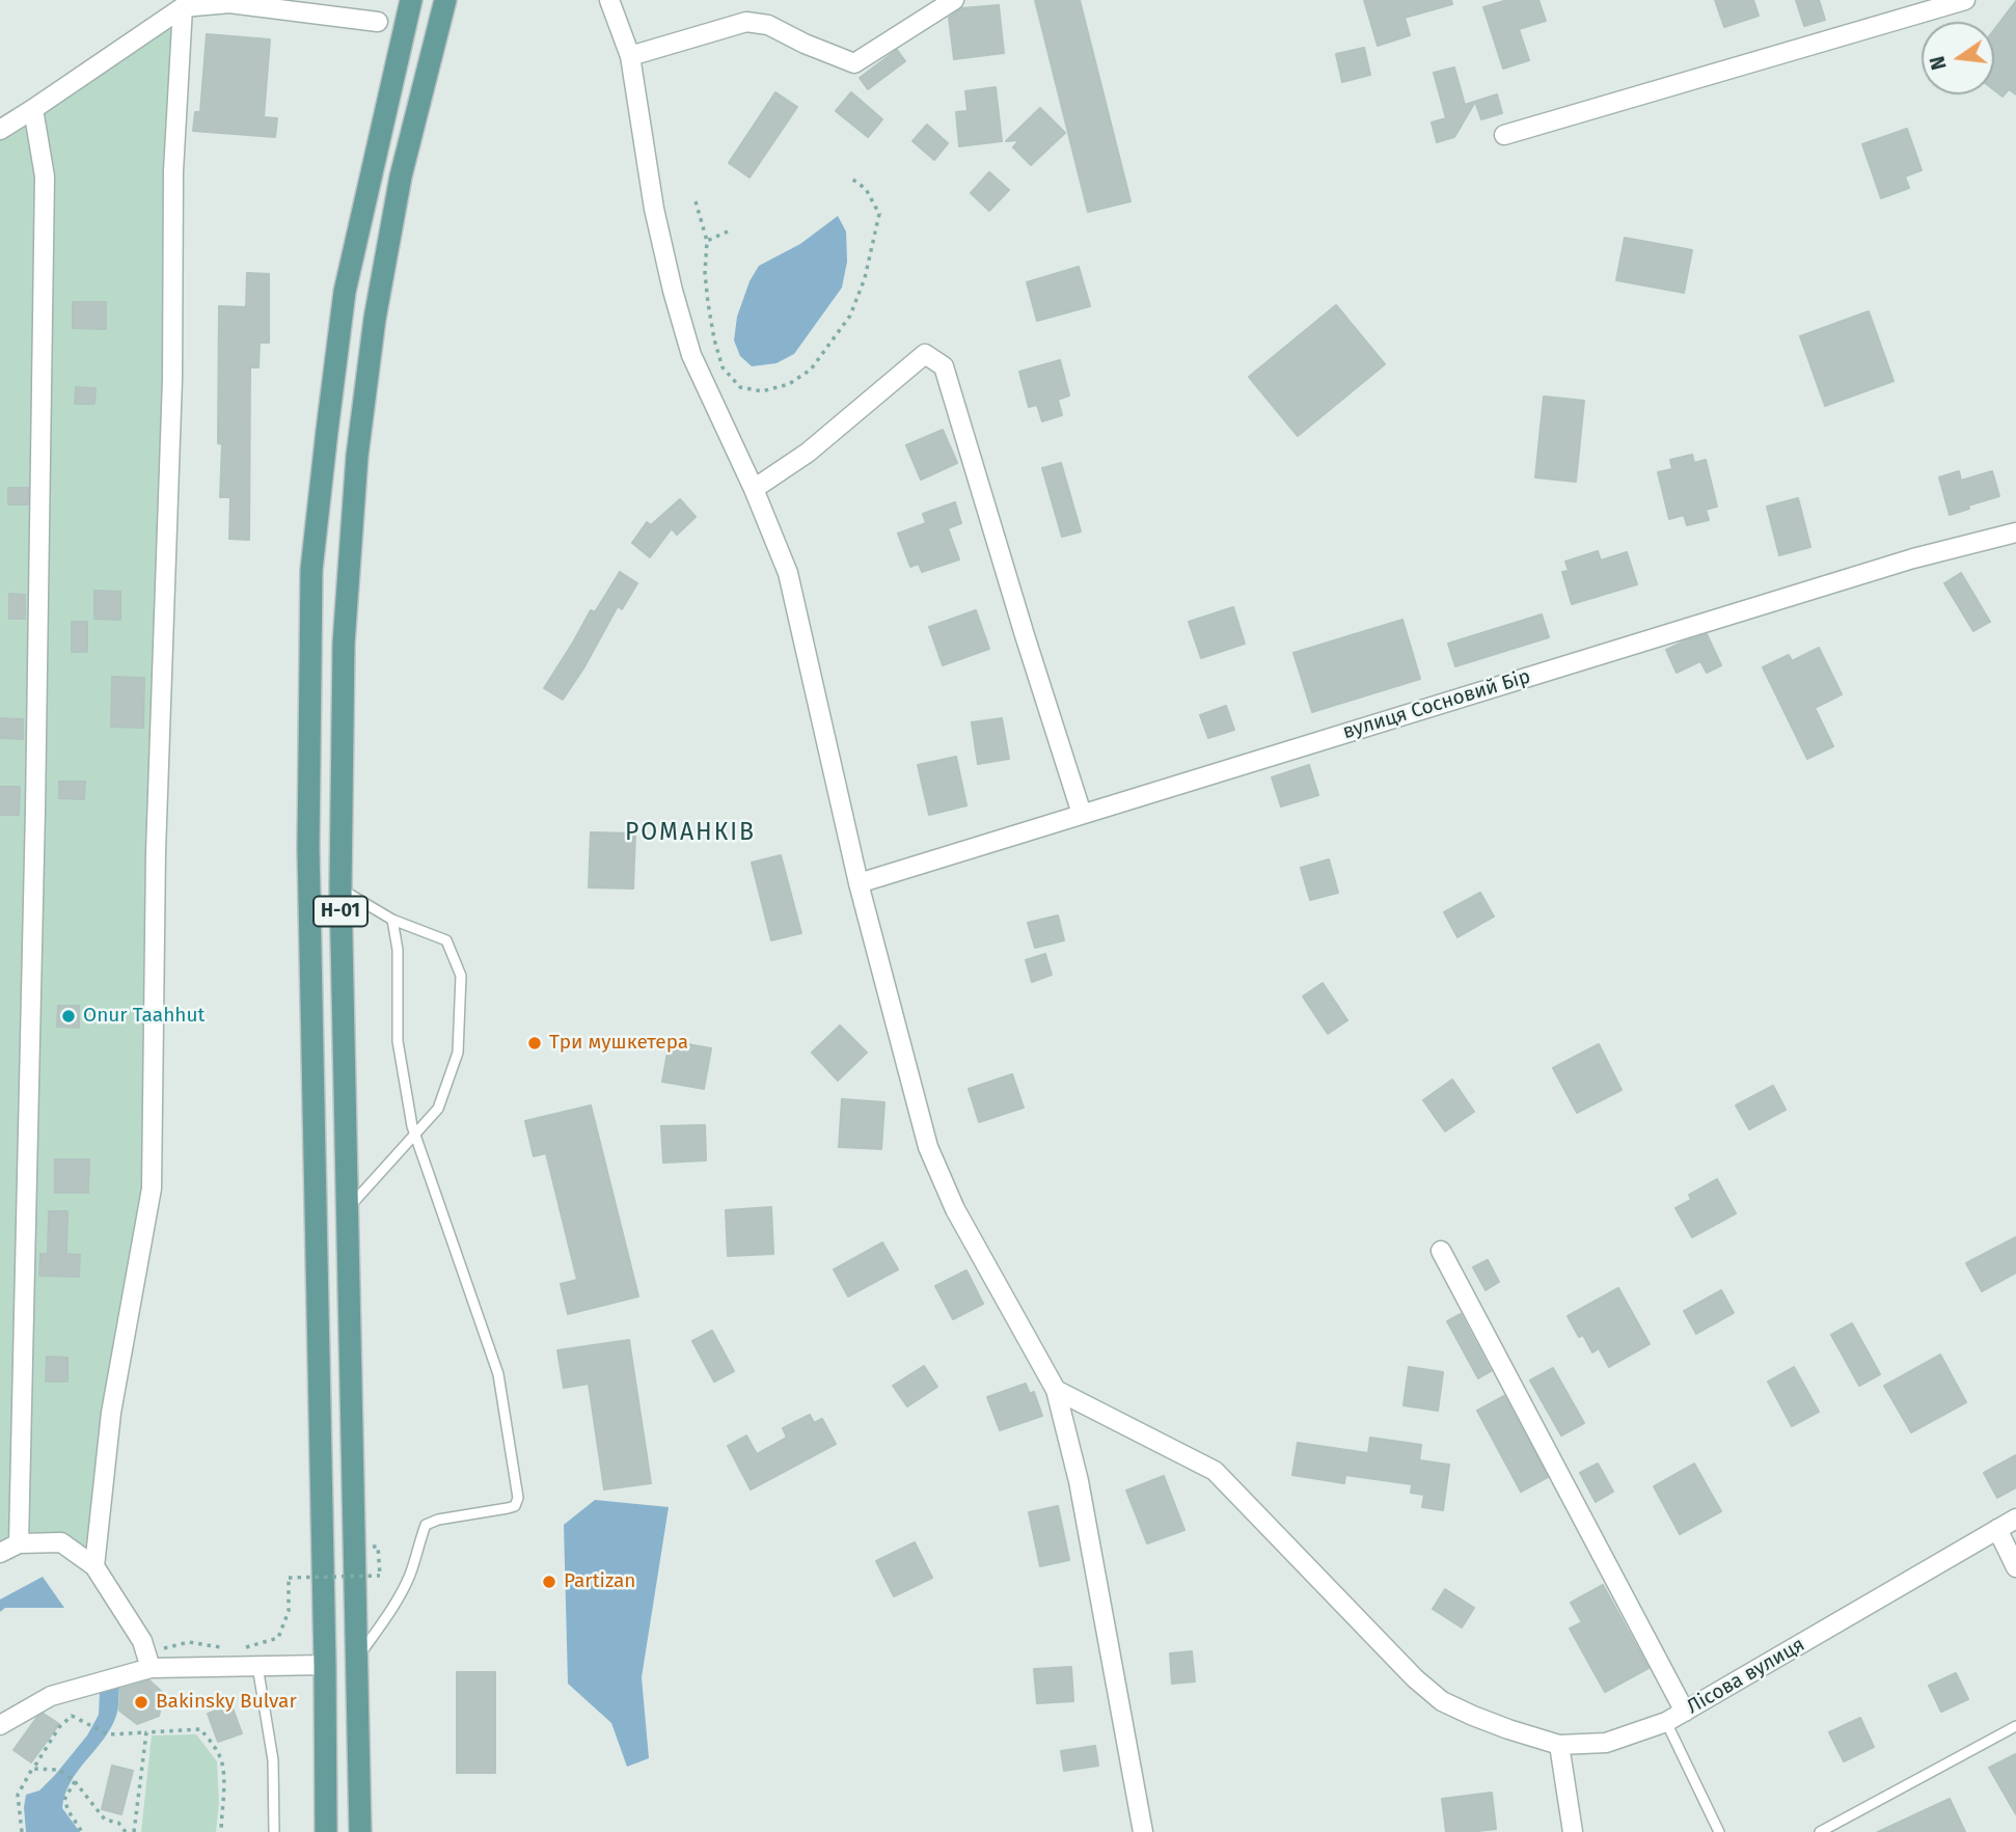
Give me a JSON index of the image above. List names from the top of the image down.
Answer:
{
  "streets": {
    "main road": ["Н-01"],
    "street": ["вулиця Сосновий Бір", "Лісова вулиця"]
  },
  "districts": ["РОМАНКІВ"],
  "places": [
    "Onur Taahhut",
    "Три мушкетера",
    "Partizan",
    "Bakinsky Bulvar"
  ],
  "north": "left"
}
